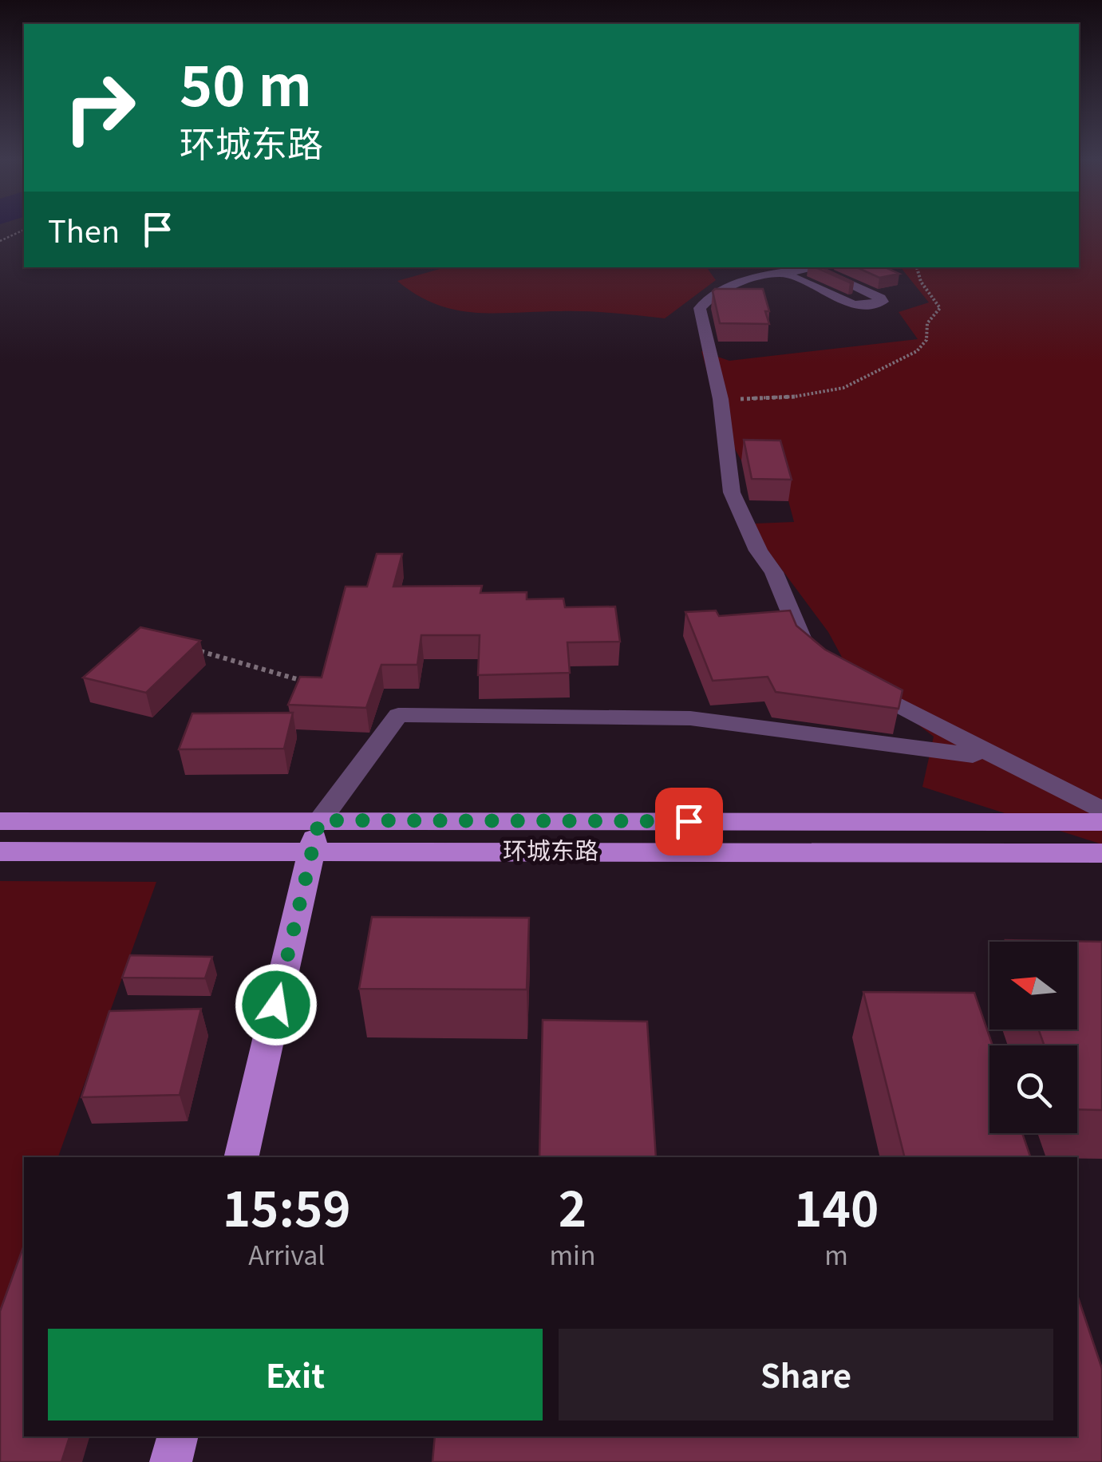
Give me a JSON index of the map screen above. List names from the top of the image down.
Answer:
{
  "streets": {
    "main road": ["环城东路"]
  },
  "north": "left",
  "page": {
    "turn": ["50 m", "环城东路"],
    "then": "Then",
    "eta": [
      "15:59",
      "Arrival",
      "2",
      "min",
      "140",
      "m"
    ],
    "buttons": ["Exit", "Share"]
  }
}
